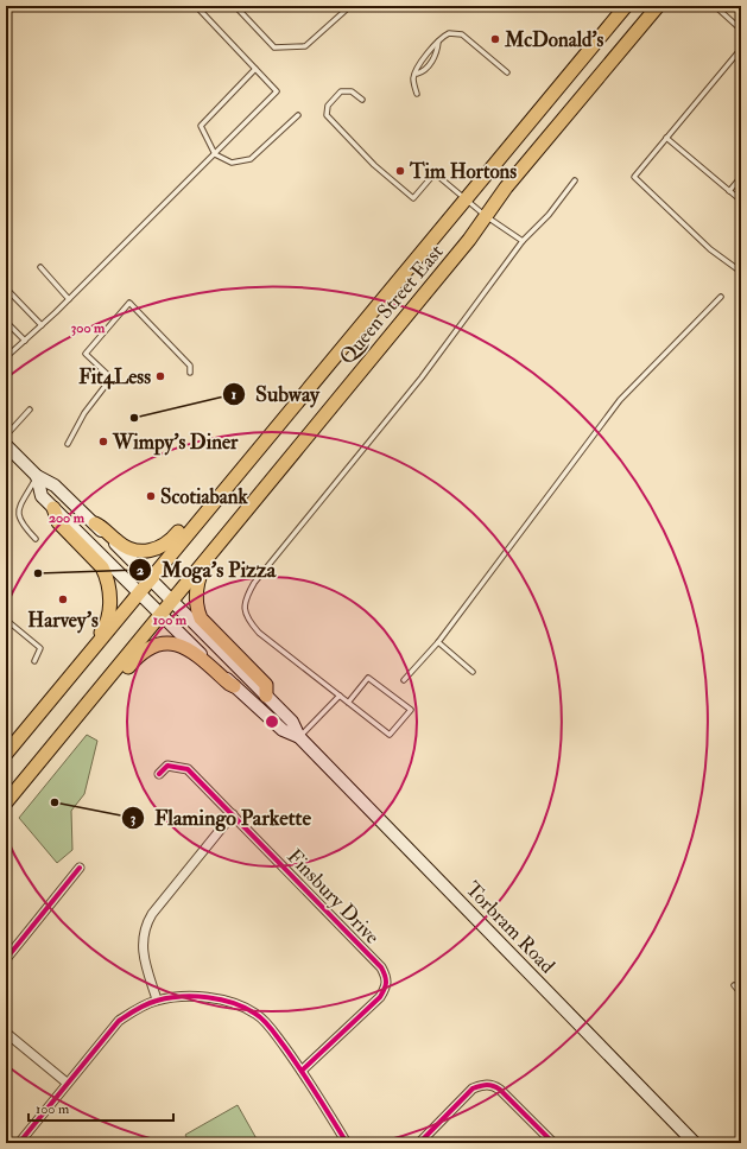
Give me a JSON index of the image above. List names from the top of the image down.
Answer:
{
  "streets": {
    "main road": ["Queen Street East", "Torbram Road"],
    "street": ["Finsbury Drive"]
  },
  "crossings": [
    ["Queen Street East", "Torbram Road"]
  ],
  "places": [
    "McDonald's",
    "Tim Hortons",
    "Fit4Less",
    "Subway",
    "Wimpy's Diner",
    "Scotiabank",
    "Moga's Pizza",
    "Harvey's",
    "Flamingo Parkette"
  ],
  "scale_bar": "100 m",
  "rings": ["300 m", "200 m", "100 m"]
}
